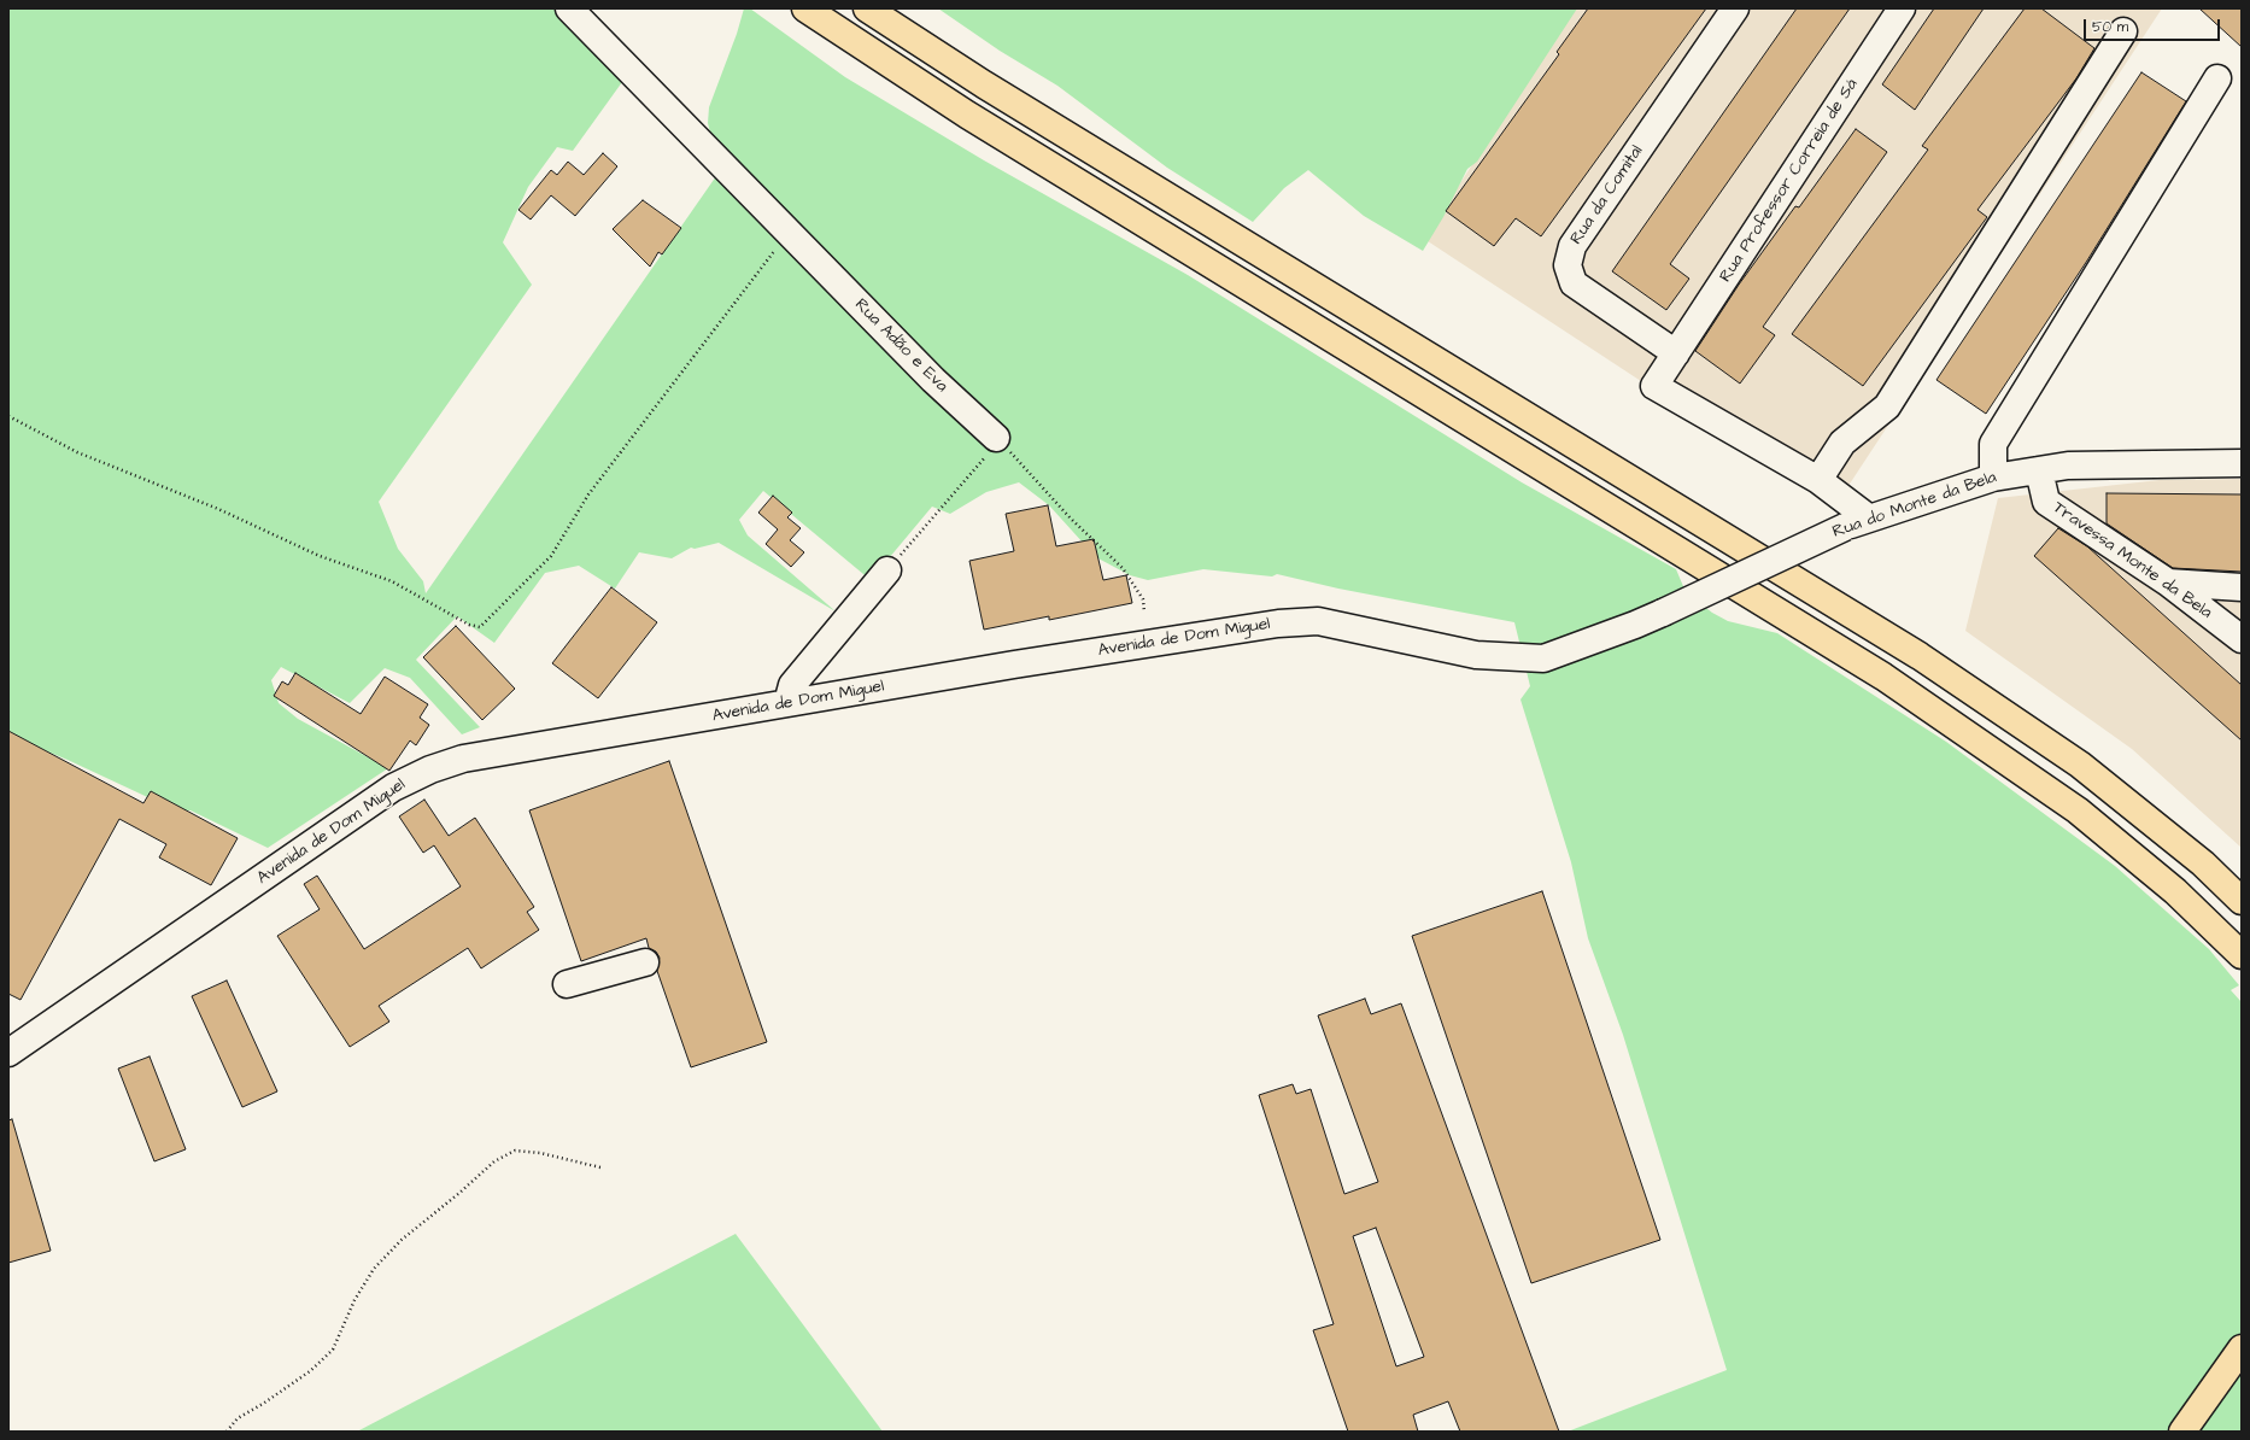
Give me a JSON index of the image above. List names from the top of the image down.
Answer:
{
  "streets": {
    "street": [
      "Rua Professor Correia de Sá",
      "Rua da Comital",
      "Rua Adão e Eva",
      "Rua do Monte da Bela",
      "Travessa Monte da Bela",
      "Avenida de Dom Miguel"
    ]
  },
  "crossings": [
    ["Rua Professor Correia de Sá", "Rua da Comital"],
    ["Rua do Monte da Bela", "Travessa Monte da Bela"],
    ["Rua do Monte da Bela", "Avenida de Dom Miguel"]
  ],
  "scale_bar": "50 m"
}
